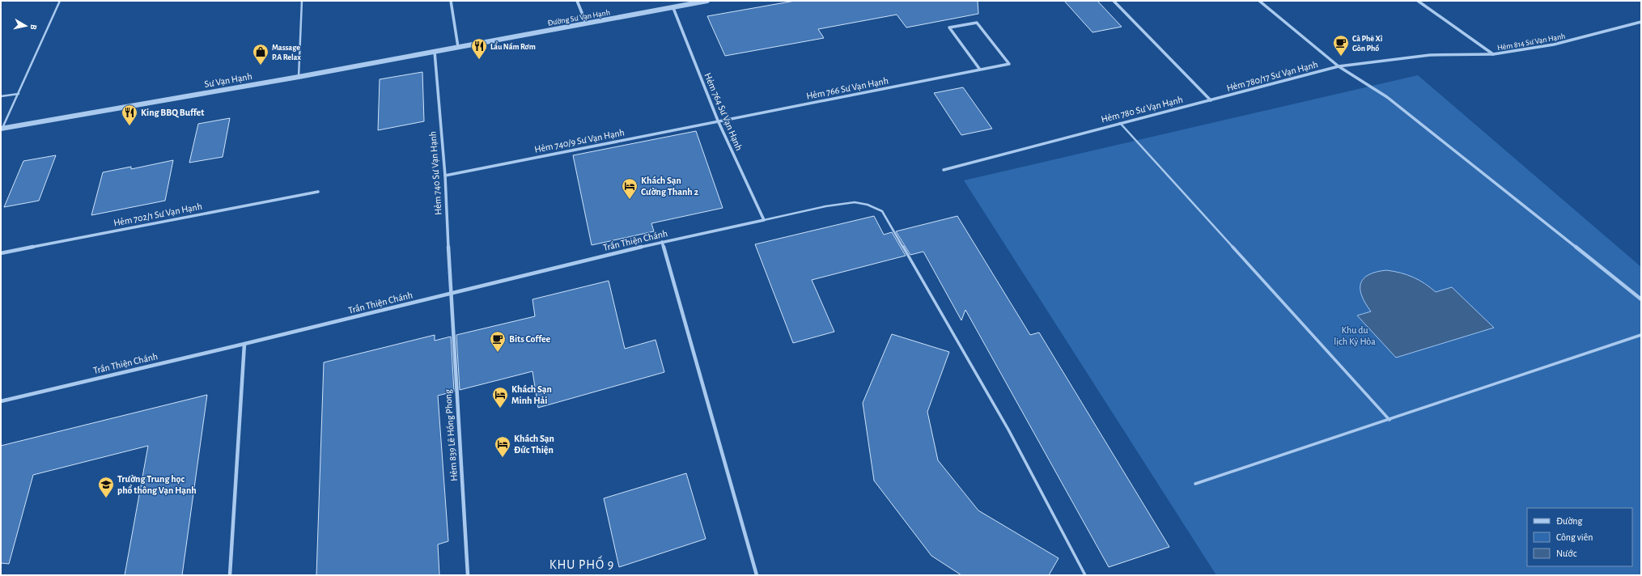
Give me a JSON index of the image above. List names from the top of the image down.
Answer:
{
  "streets": {
    "street": [
      "Đường Sư Vạn Hạnh",
      "Hẻm 814 Sư Vạn Hạnh",
      "Hẻm 780/17 Sư Vạn Hạnh",
      "Sư Vạn Hạnh",
      "Hẻm 766 Sư Vạn Hạnh",
      "Hẻm 780 Sư Vạn Hạnh",
      "Hẻm 764 Sư Vạn Hạnh",
      "Hẻm 740/9 Sư Vạn Hạnh",
      "Hẻm 740 Sư Vạn Hạnh",
      "Hẻm 702/1 Sư Vạn Hạnh",
      "Trần Thiện Chánh",
      "Hẻm 839 Lê Hồng Phong"
    ]
  },
  "crossings": [
    ["Đường Sư Vạn Hạnh", "Sư Vạn Hạnh"],
    ["Đường Sư Vạn Hạnh", "Hẻm 764 Sư Vạn Hạnh"],
    ["Hẻm 814 Sư Vạn Hạnh", "Hẻm 780/17 Sư Vạn Hạnh"],
    ["Hẻm 780/17 Sư Vạn Hạnh", "Hẻm 780 Sư Vạn Hạnh"],
    ["Sư Vạn Hạnh", "Hẻm 740 Sư Vạn Hạnh"],
    ["Hẻm 766 Sư Vạn Hạnh", "Hẻm 764 Sư Vạn Hạnh"],
    ["Hẻm 766 Sư Vạn Hạnh", "Hẻm 740/9 Sư Vạn Hạnh"],
    ["Hẻm 764 Sư Vạn Hạnh", "Hẻm 740/9 Sư Vạn Hạnh"],
    ["Hẻm 764 Sư Vạn Hạnh", "Trần Thiện Chánh"],
    ["Hẻm 740/9 Sư Vạn Hạnh", "Hẻm 740 Sư Vạn Hạnh"],
    ["Hẻm 740 Sư Vạn Hạnh", "Trần Thiện Chánh"],
    ["Hẻm 740 Sư Vạn Hạnh", "Hẻm 839 Lê Hồng Phong"],
    ["Trần Thiện Chánh", "Hẻm 839 Lê Hồng Phong"]
  ],
  "districts": ["KHU PHỐ 9"],
  "parks": ["Khu du lịch Kỳ Hòa"],
  "places": {
    "cafe": ["Cà Phê Xì Gòn Phố", "Bits Coffee"],
    "restaurant": ["Lẩu Nấm Rơm", "King BBQ Buffet"],
    "shop": ["Massage P.A Relax"],
    "hotel": ["Khách Sạn Cường Thanh 2", "Khách Sạn Minh Hải", "Khách Sạn Đức Thiện"],
    "school or university": ["Trường Trung học phổ thông Vạn Hạnh"]
  },
  "legend": ["Đường", "Công viên", "Nước"],
  "north": "right"
}
